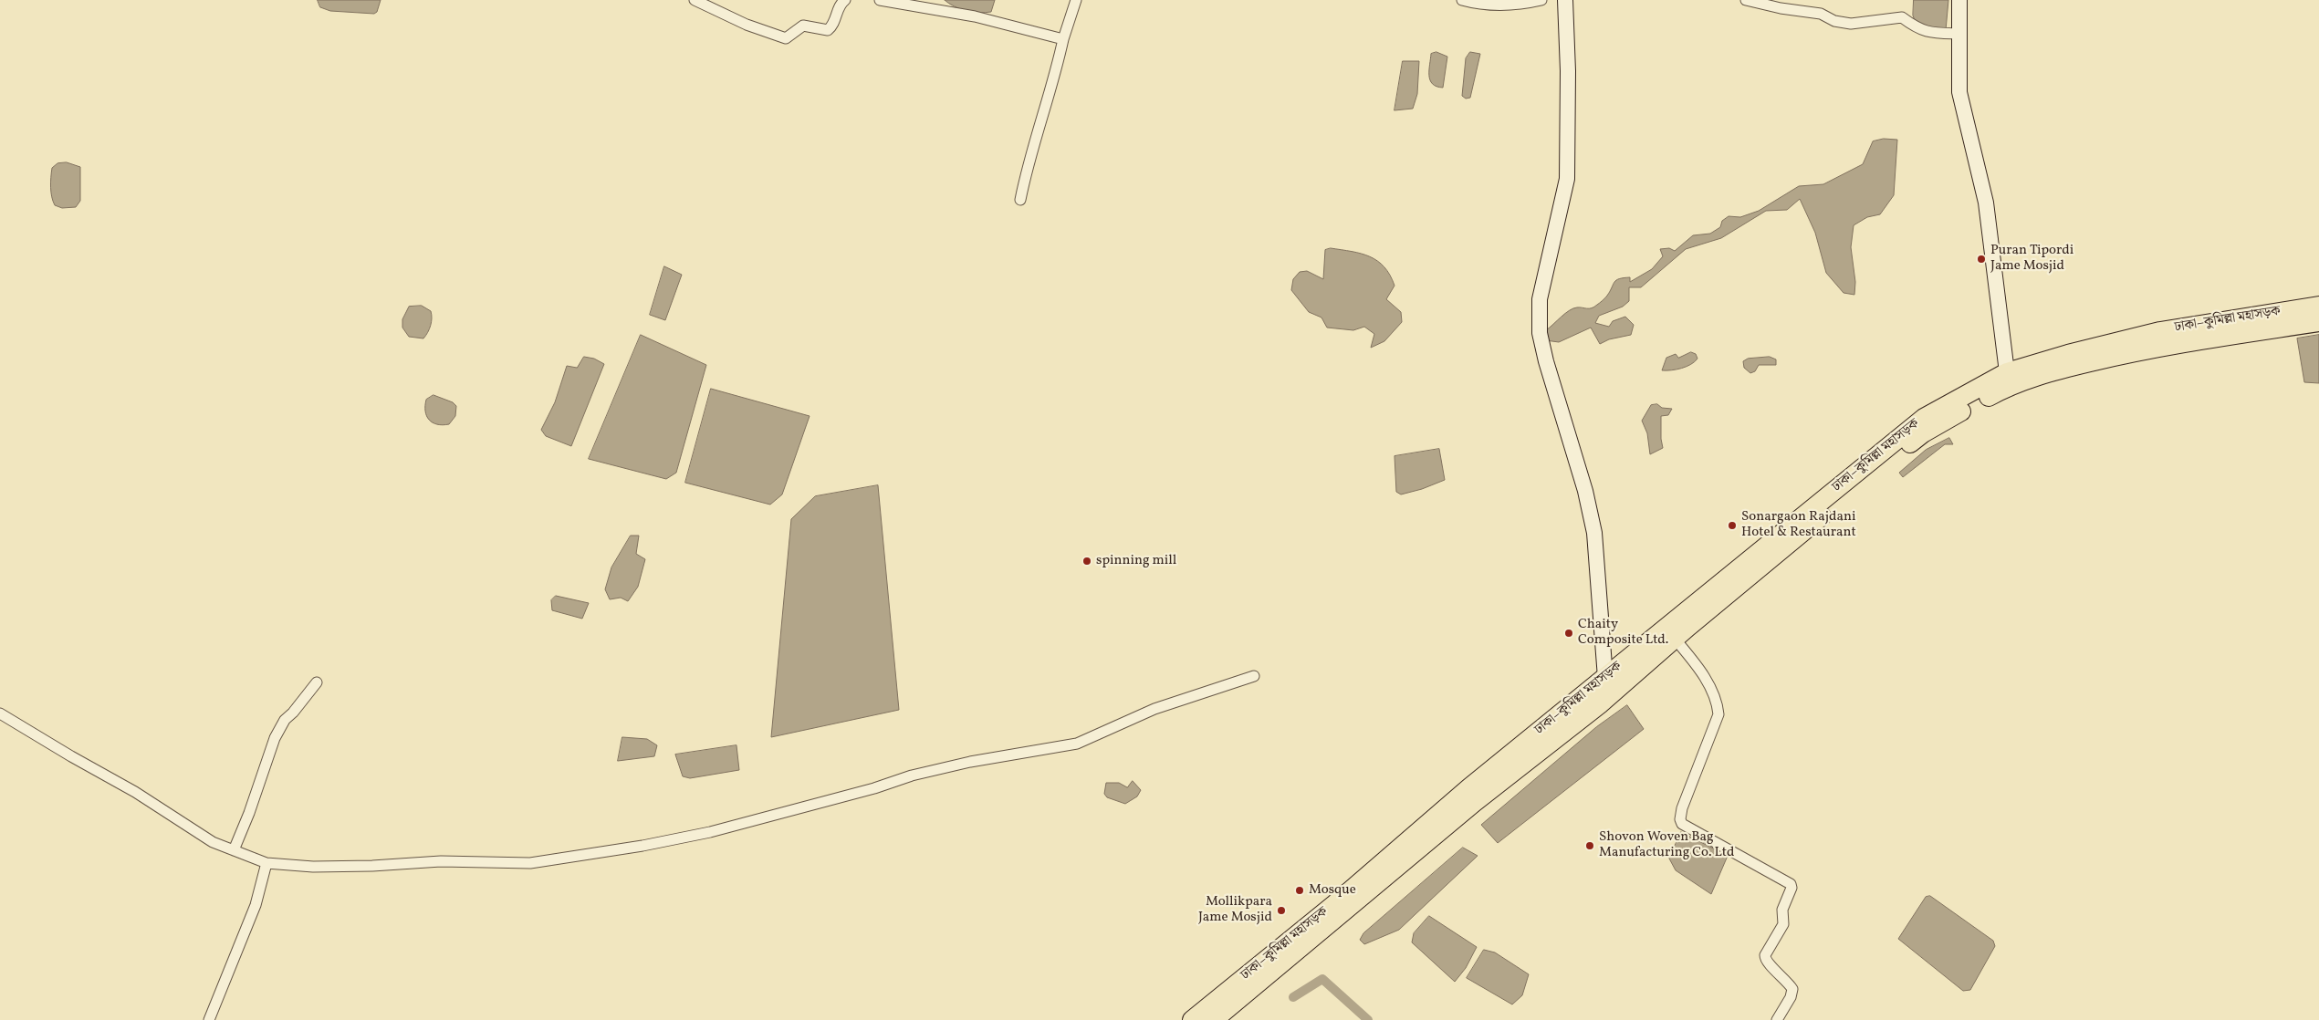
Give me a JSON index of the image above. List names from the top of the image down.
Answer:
{
  "streets": {
    "highway": ["ঢাকা–কুমিল্লা মহাসড়ক"]
  },
  "places": [
    "Puran Tipordi Jame Mosjid",
    "Sonargaon Rajdani Hotel & Restaurant",
    "spinning mill",
    "Chaity Composite Ltd.",
    "Shovon Woven Bag Manufacturing Co. Ltd",
    "Mosque",
    "Mollikpara Jame Mosjid"
  ]
}
